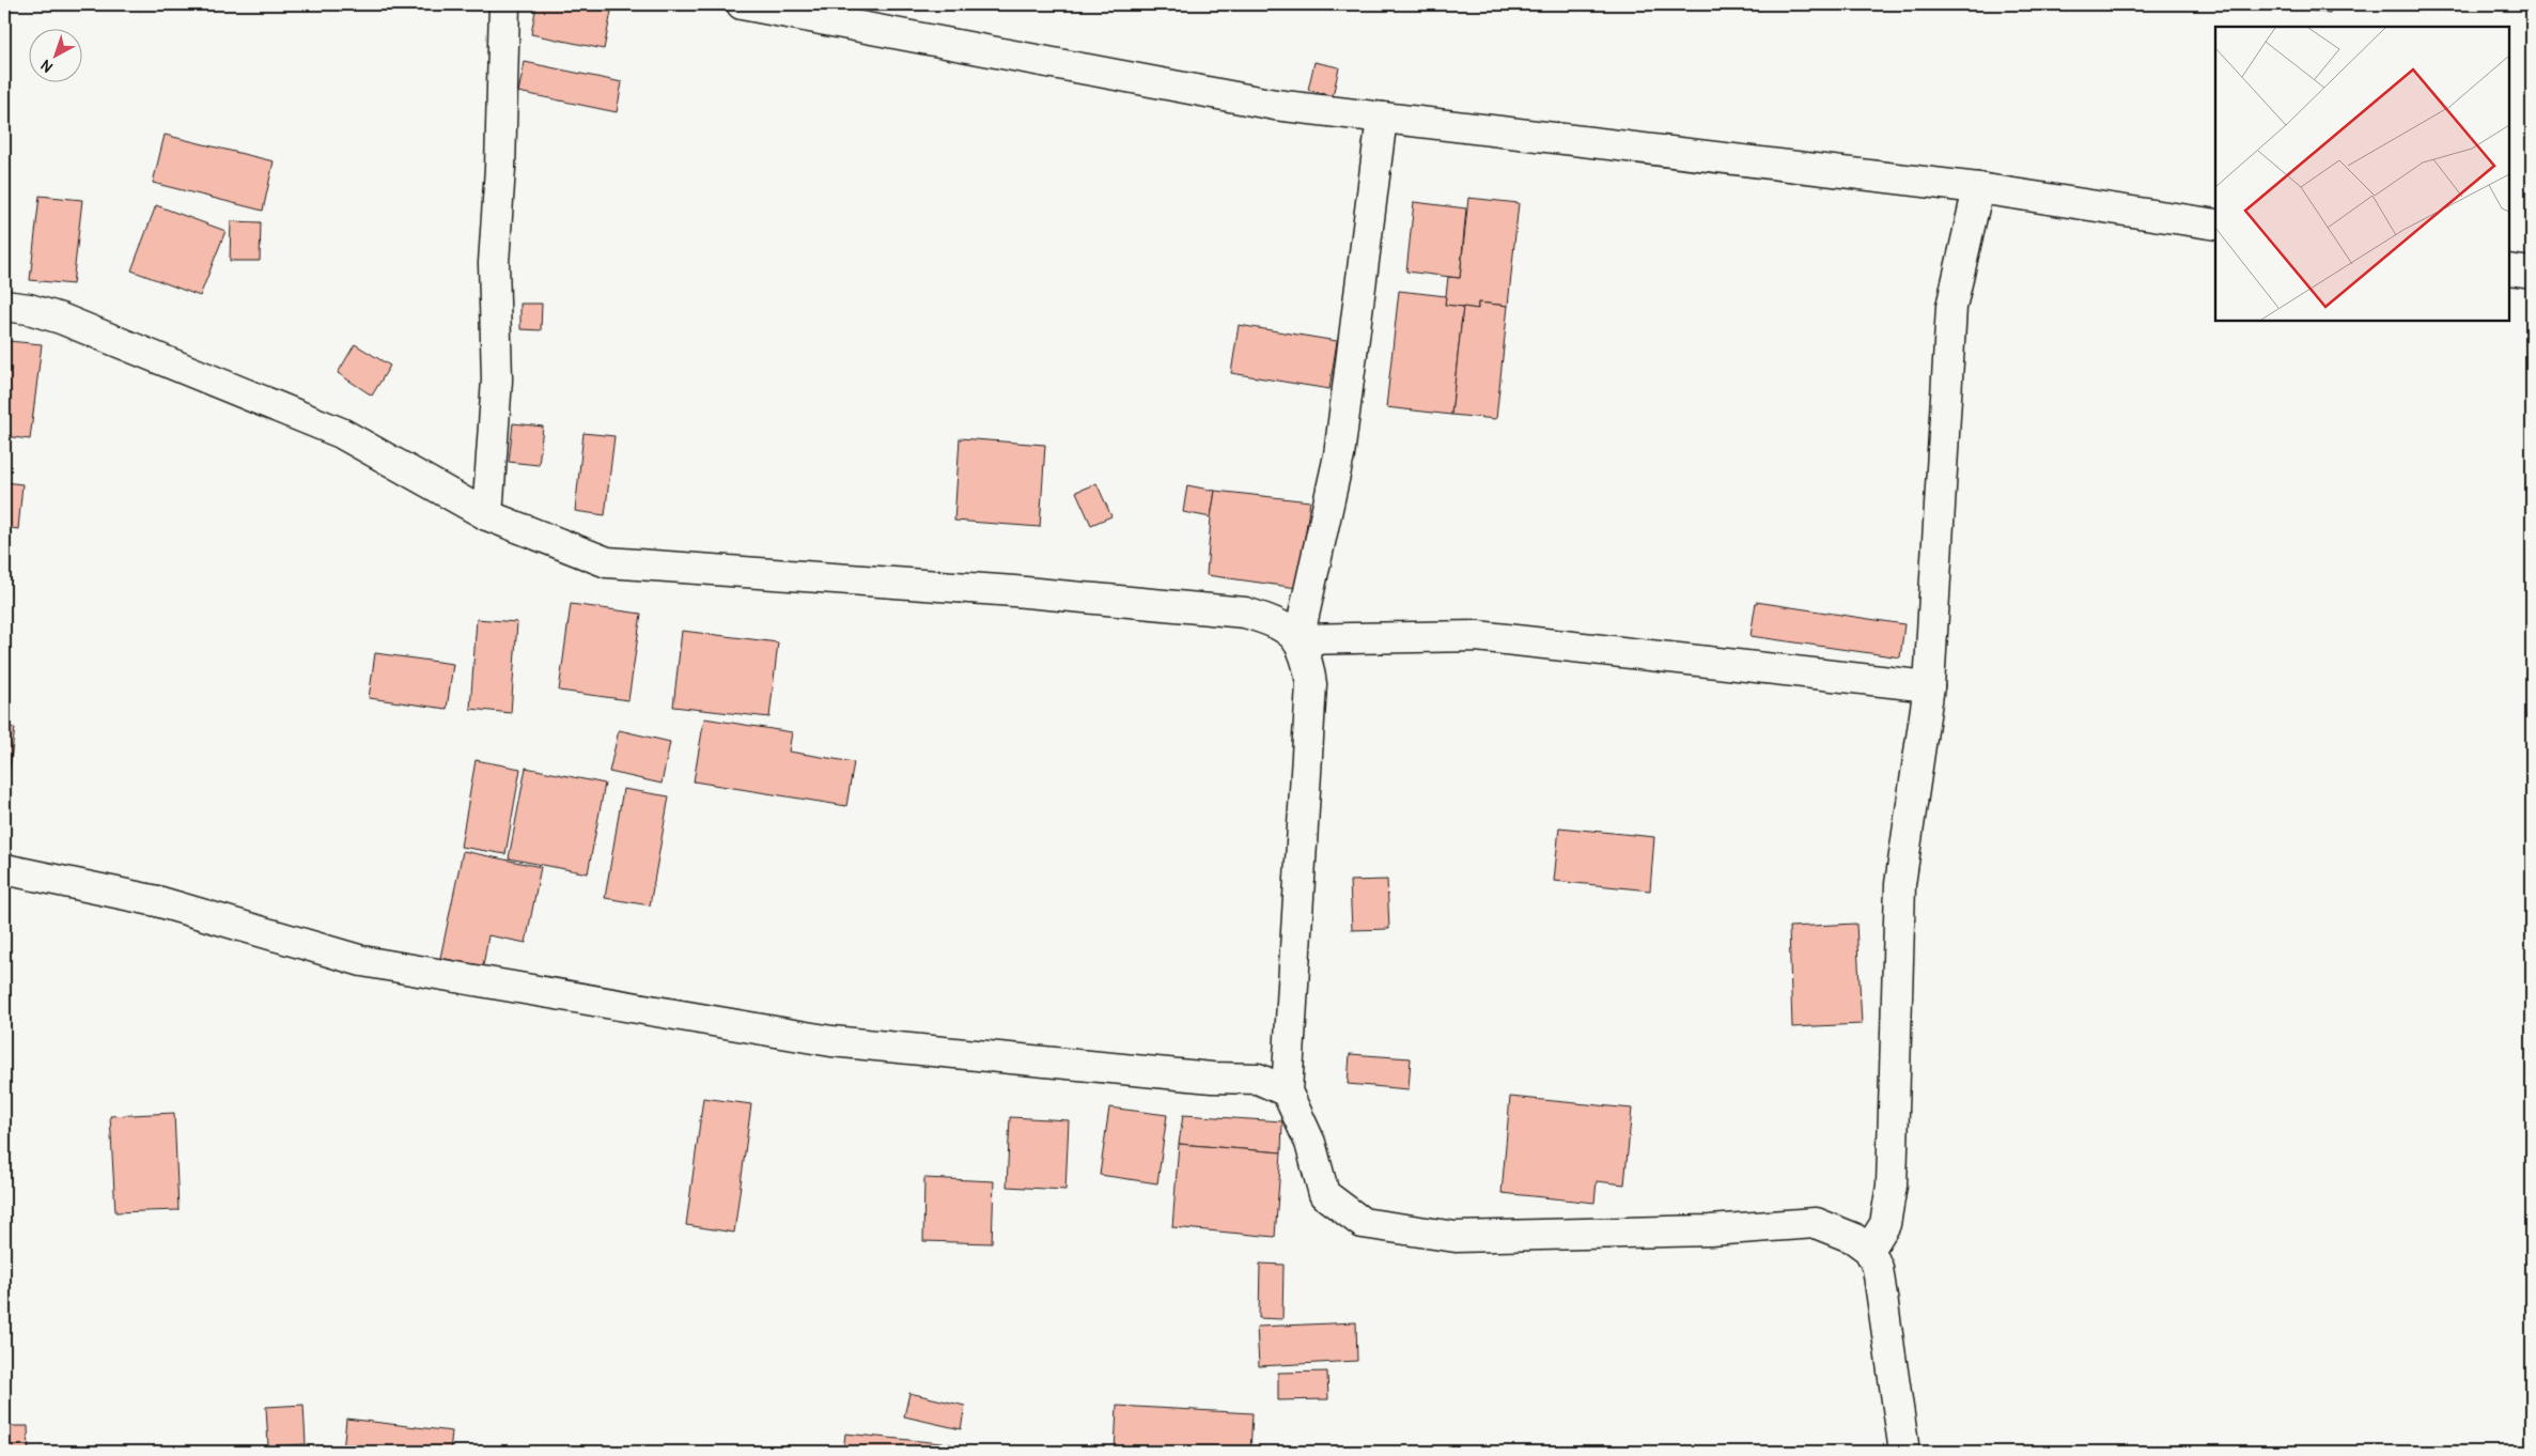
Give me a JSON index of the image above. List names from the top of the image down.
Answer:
{
  "north": "bottom left"
}
